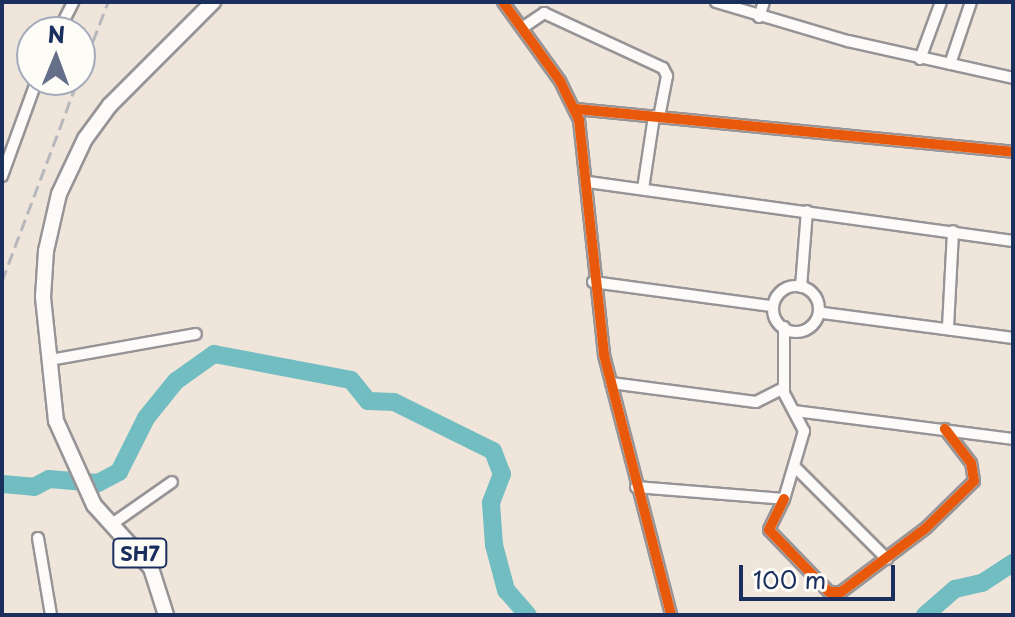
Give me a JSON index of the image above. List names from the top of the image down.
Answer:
{
  "streets": {
    "main road": ["SH7"]
  },
  "scale_bar": "100 m",
  "north": "top"
}
